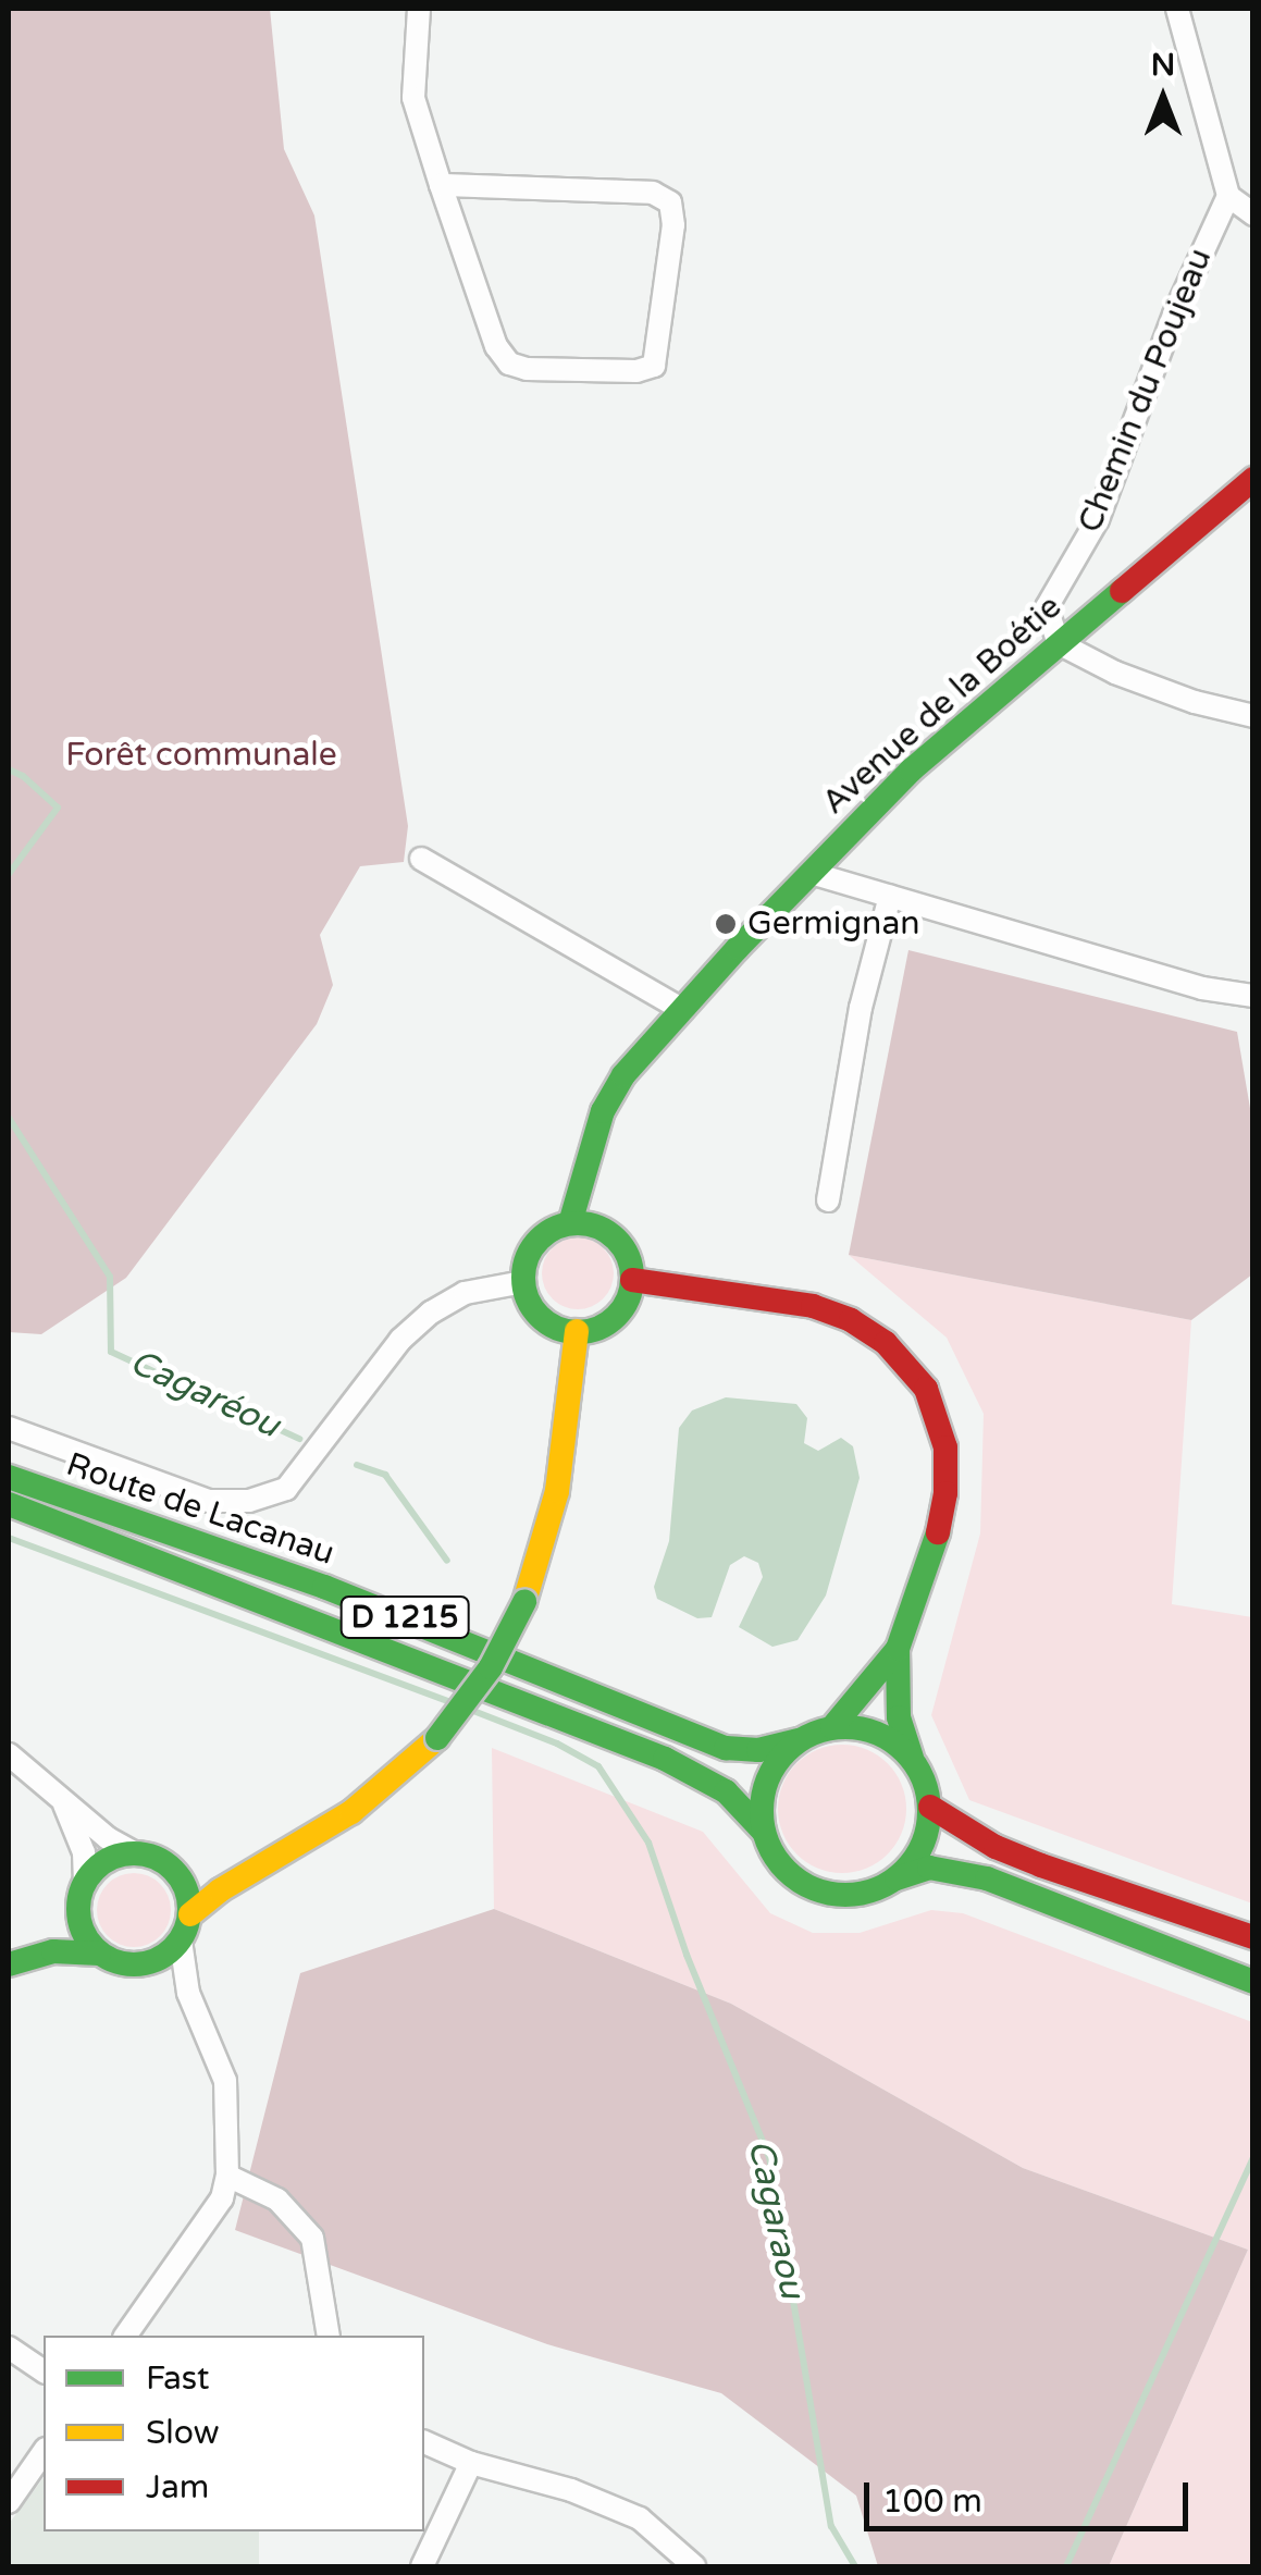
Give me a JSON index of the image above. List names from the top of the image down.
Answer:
{
  "streets": {
    "main road": ["Avenue de la Boétie", "Route de Lacanau", "D 1215"],
    "street": ["Chemin du Poujeau"]
  },
  "crossings": [
    ["Chemin du Poujeau", "Avenue de la Boétie"]
  ],
  "water": ["Cagaréou", "Cagaraou"],
  "parks": ["Forêt communale"],
  "places": ["Germignan"],
  "legend": ["Fast", "Slow", "Jam"],
  "scale_bar": "100 m",
  "north": "top"
}
